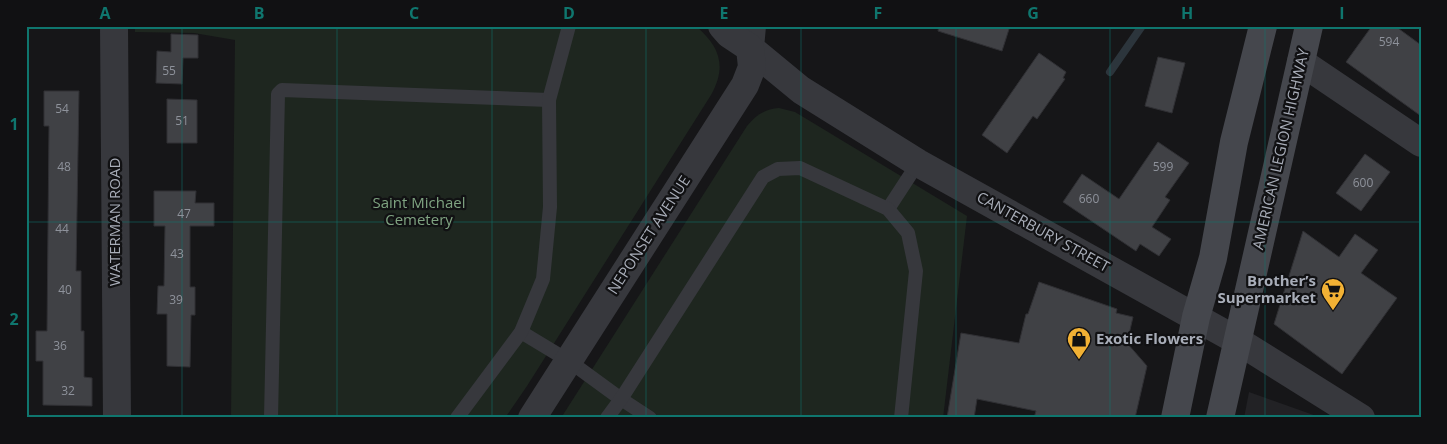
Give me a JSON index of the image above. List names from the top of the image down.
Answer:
{
  "streets": {
    "main road": ["AMERICAN LEGION HIGHWAY"],
    "street": ["WATERMAN ROAD", "CANTERBURY STREET", "NEPONSET AVENUE"]
  },
  "crossings": [
    ["AMERICAN LEGION HIGHWAY", "CANTERBURY STREET"],
    ["CANTERBURY STREET", "NEPONSET AVENUE"]
  ],
  "parks": ["Saint Michael Cemetery"],
  "places": {
    "supermarket": ["Brother’s Supermarket"],
    "shop": ["Exotic Flowers"]
  },
  "house_numbers": [
    "594",
    "55",
    "54",
    "51",
    "48",
    "599",
    "600",
    "660",
    "47",
    "44",
    "43",
    "40",
    "39",
    "36",
    "32"
  ],
  "grid": {
    "columns": [
      "A",
      "B",
      "C",
      "D",
      "E",
      "F",
      "G",
      "H",
      "I"
    ],
    "rows": ["1", "2"]
  }
}
